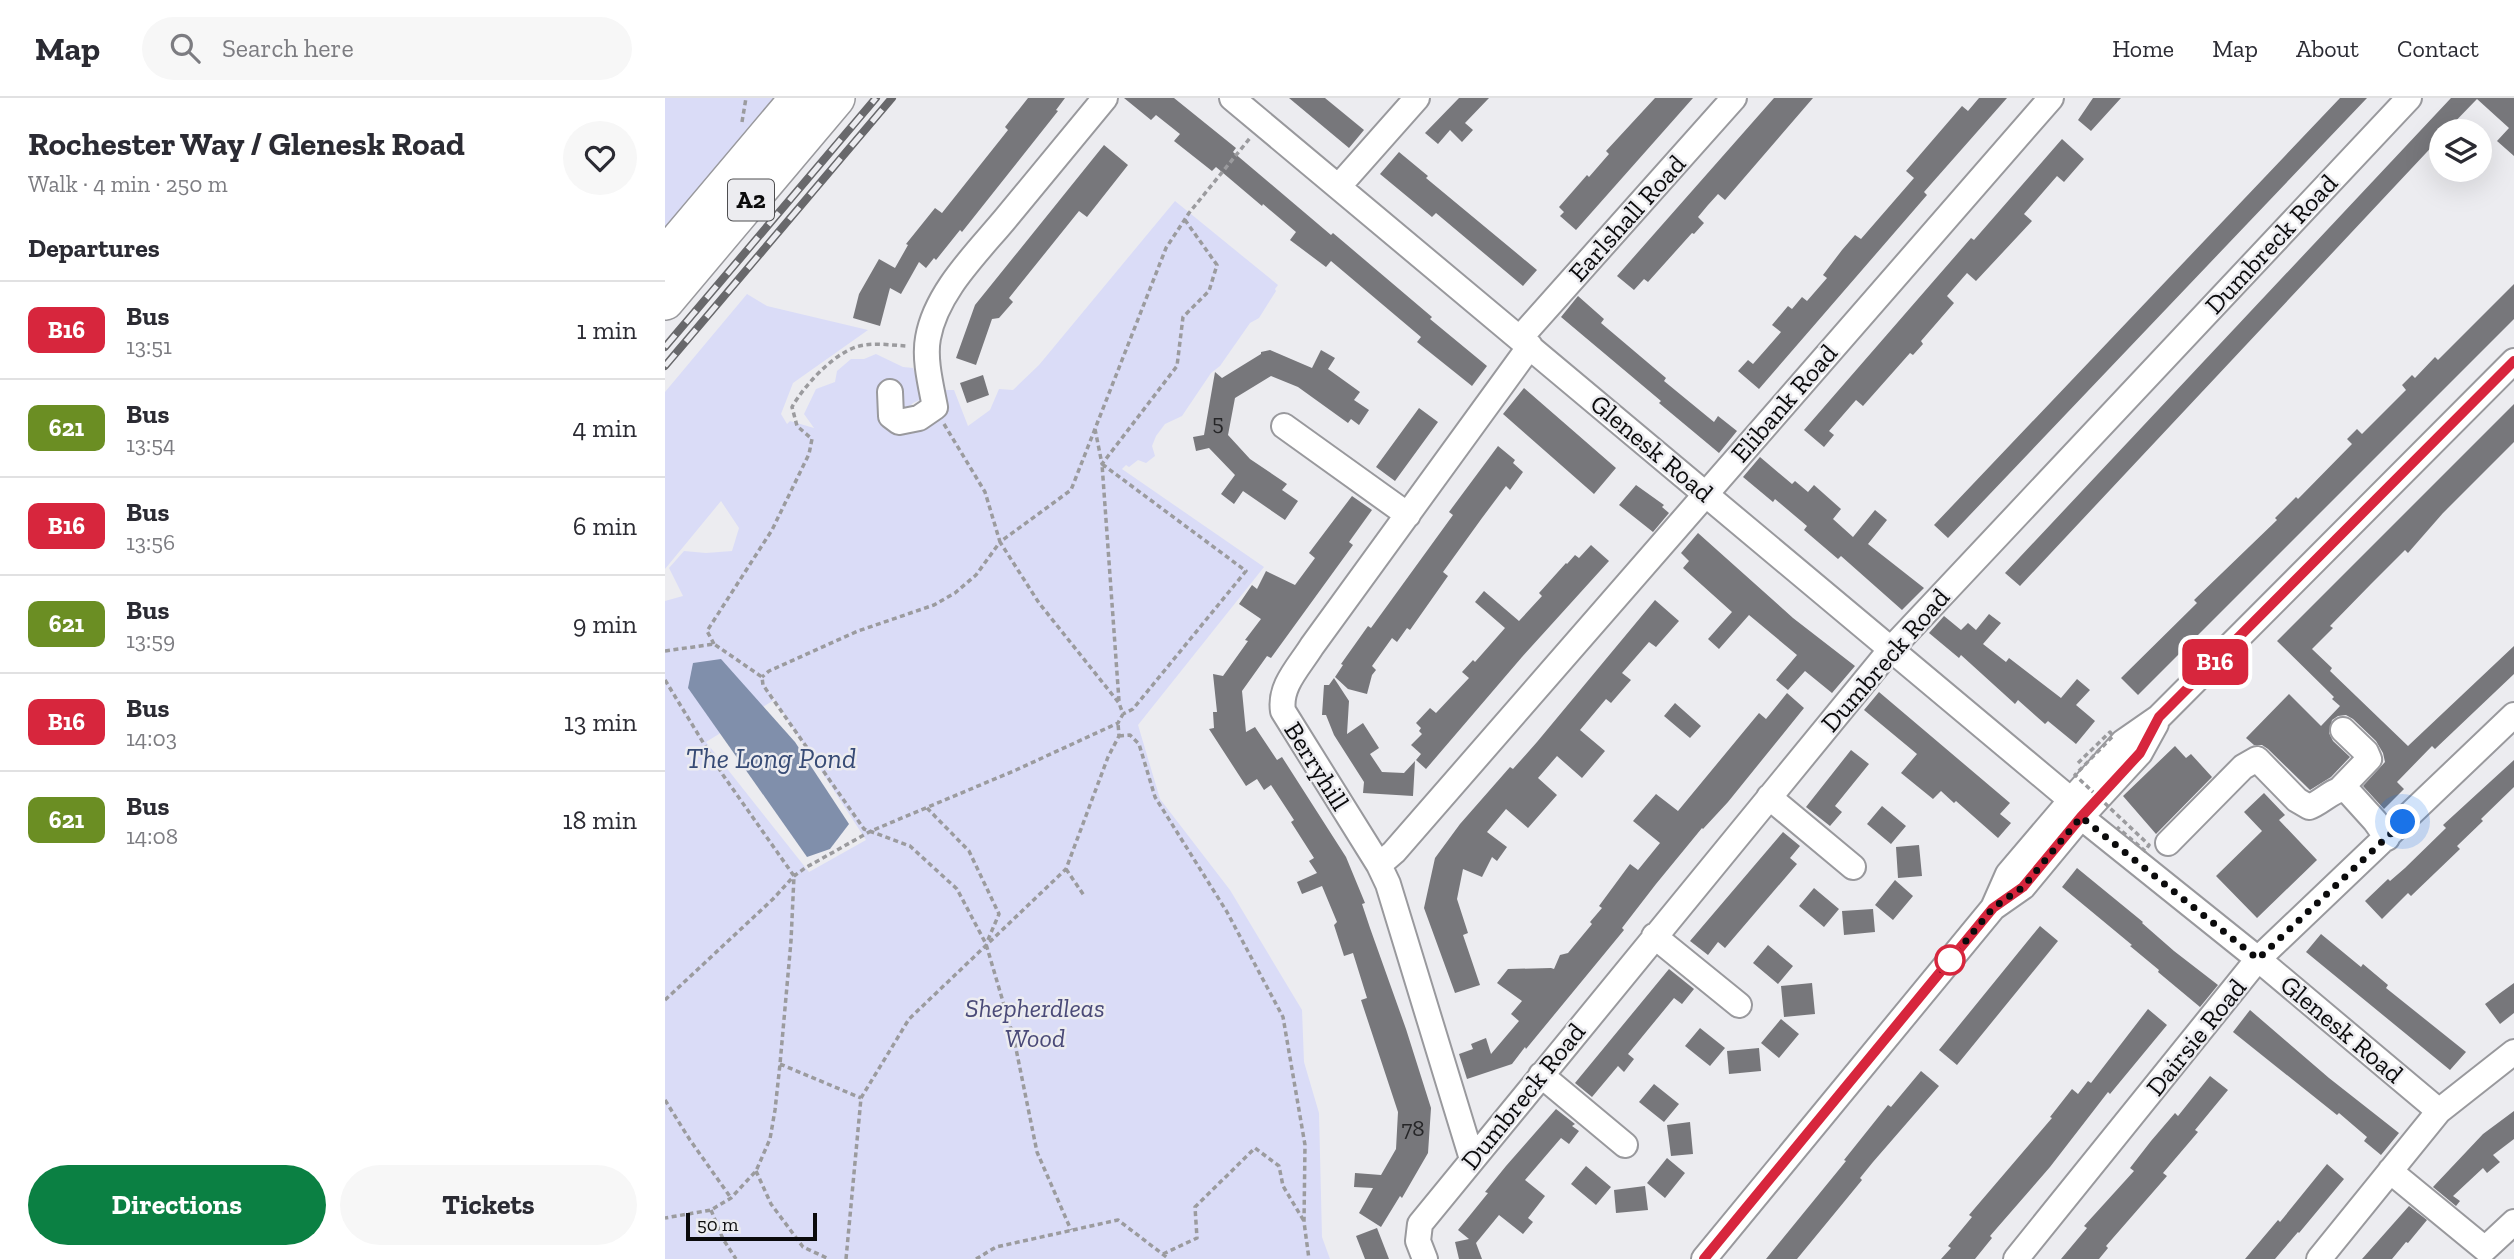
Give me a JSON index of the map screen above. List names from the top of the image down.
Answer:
{
  "streets": {
    "highway": ["A2"],
    "street": [
      "Earlshall Road",
      "Dumbreck Road",
      "Elibank Road",
      "Glenesk Road",
      "Berryhill",
      "Dairsie Road"
    ]
  },
  "crossings": [
    ["Earlshall Road", "Glenesk Road"],
    ["Earlshall Road", "Berryhill"],
    ["Dumbreck Road", "Glenesk Road"],
    ["Dumbreck Road", "Berryhill"],
    ["Elibank Road", "Glenesk Road"],
    ["Elibank Road", "Berryhill"],
    ["Glenesk Road", "Berryhill"],
    ["Glenesk Road", "Dairsie Road"]
  ],
  "water": ["The Long Pond"],
  "parks": ["Shepherdleas Wood"],
  "lines": ["bus line B16"],
  "house_numbers": ["5", "78"],
  "scale_bar": "50 m",
  "page": {
    "header": "Map",
    "search": "Search here",
    "nav": [
      "Home",
      "Map",
      "About",
      "Contact"
    ],
    "heading": [
      ["Rochester Way / Glenesk Road", "Walk · 4 min · 250 m"],
      "Departures"
    ],
    "on_map": "B16",
    "list": [
      {
        "mark": "B16",
        "name": "Bus",
        "note": "13:51",
        "value": "1 min"
      },
      {
        "mark": "621",
        "name": "Bus",
        "note": "13:54",
        "value": "4 min"
      },
      {
        "mark": "B16",
        "name": "Bus",
        "note": "13:56",
        "value": "6 min"
      },
      {
        "mark": "621",
        "name": "Bus",
        "note": "13:59",
        "value": "9 min"
      },
      {
        "mark": "B16",
        "name": "Bus",
        "note": "14:03",
        "value": "13 min"
      },
      {
        "mark": "621",
        "name": "Bus",
        "note": "14:08",
        "value": "18 min"
      }
    ],
    "buttons": ["Directions", "Tickets"],
    "scale": "50 m"
  }
}
